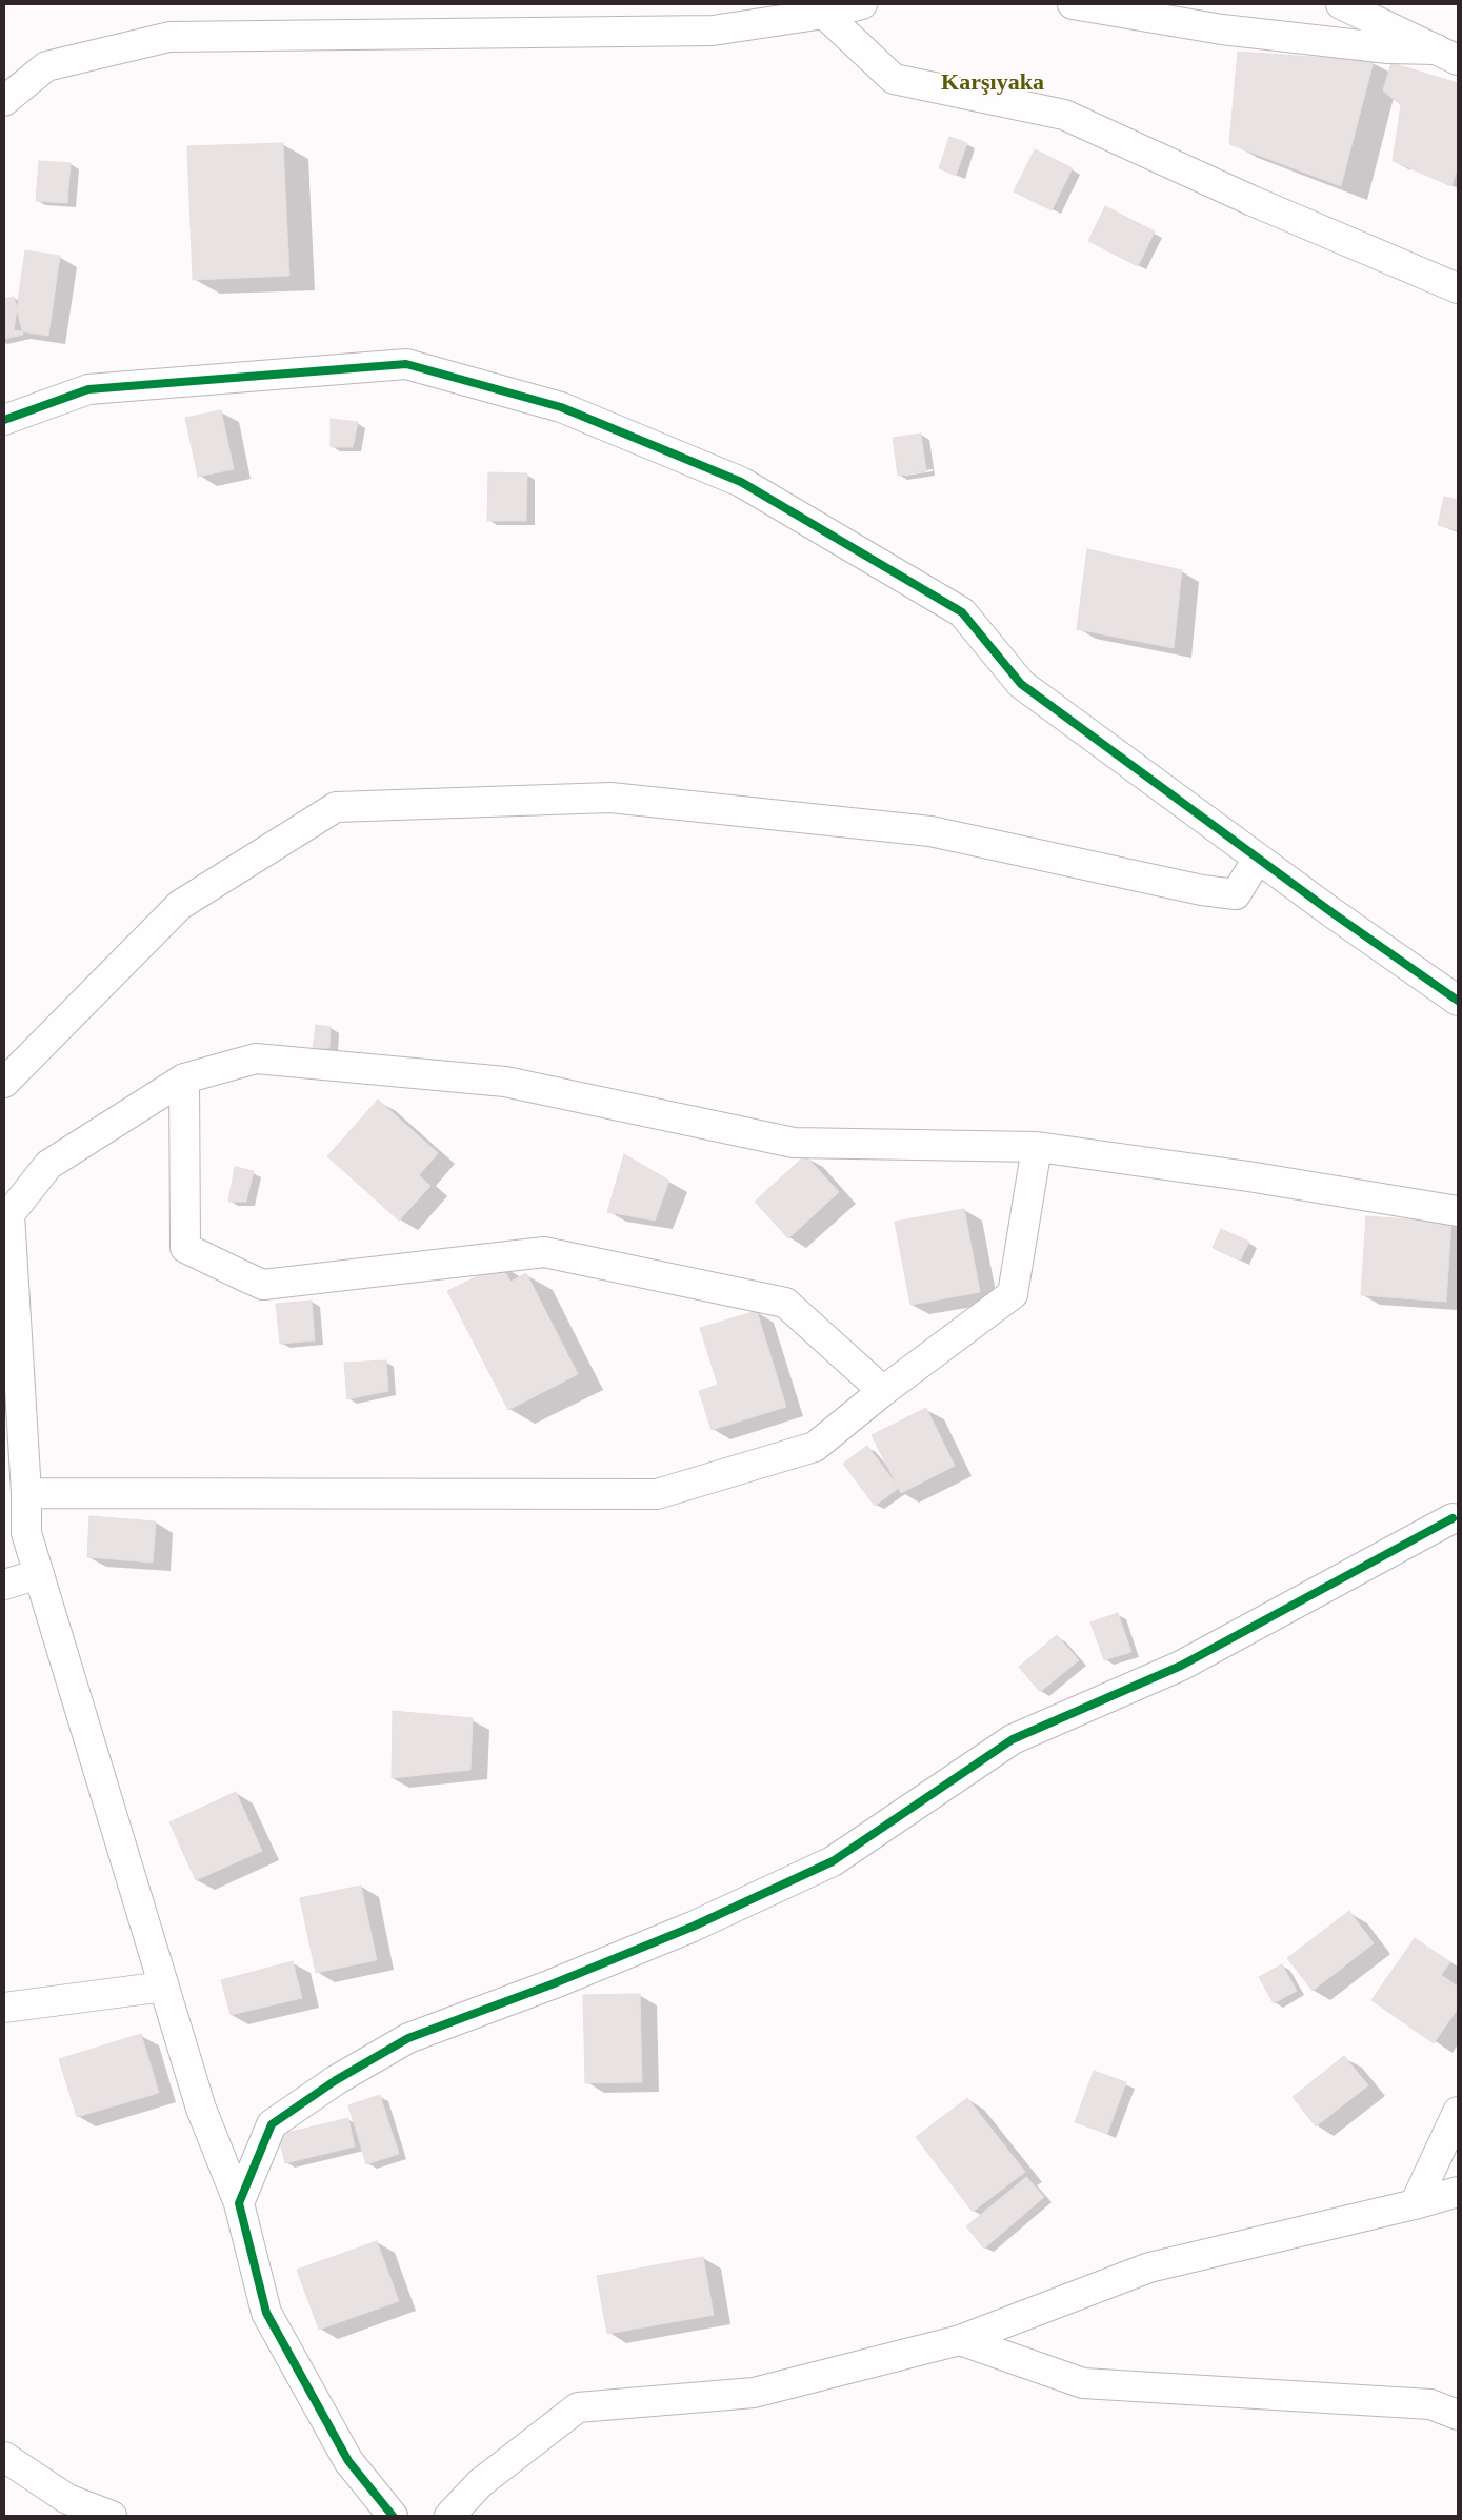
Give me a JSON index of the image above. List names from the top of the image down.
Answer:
{
  "districts": ["Karşıyaka"]
}
